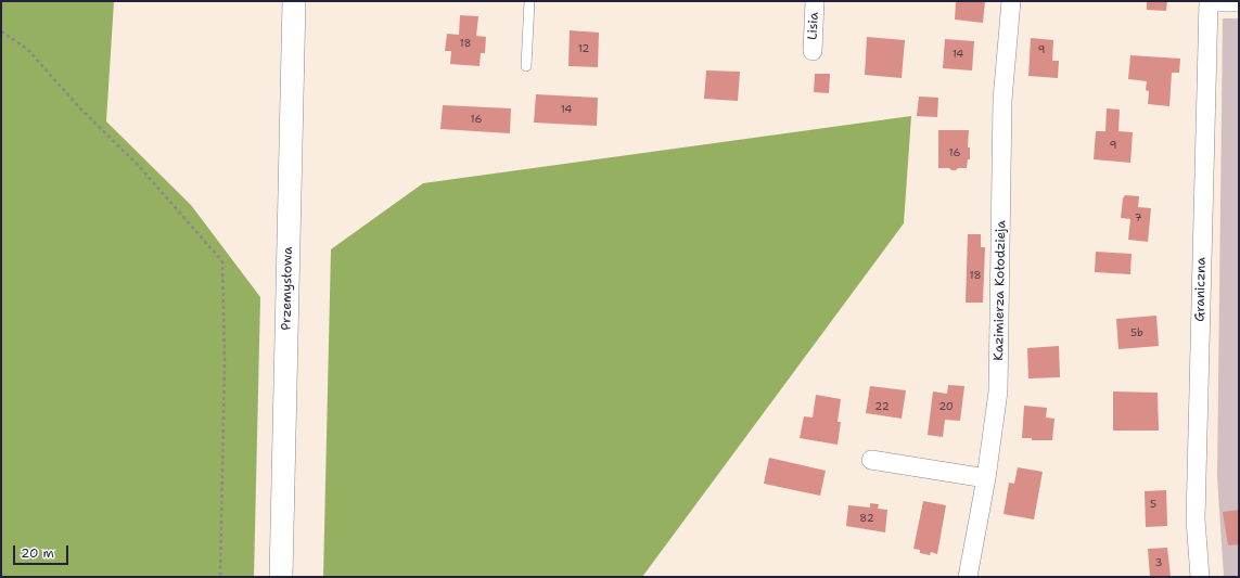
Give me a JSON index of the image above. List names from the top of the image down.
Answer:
{
  "streets": {
    "street": [
      "Lisia",
      "Przemysłowa",
      "Graniczna",
      "Kazimierza Kołodzieja"
    ]
  },
  "house_numbers": [
    "18",
    "12",
    "9",
    "14",
    "14",
    "16",
    "9",
    "16",
    "7",
    "18",
    "5b",
    "22",
    "20",
    "5",
    "82",
    "3"
  ],
  "scale_bar": "20 m"
}
